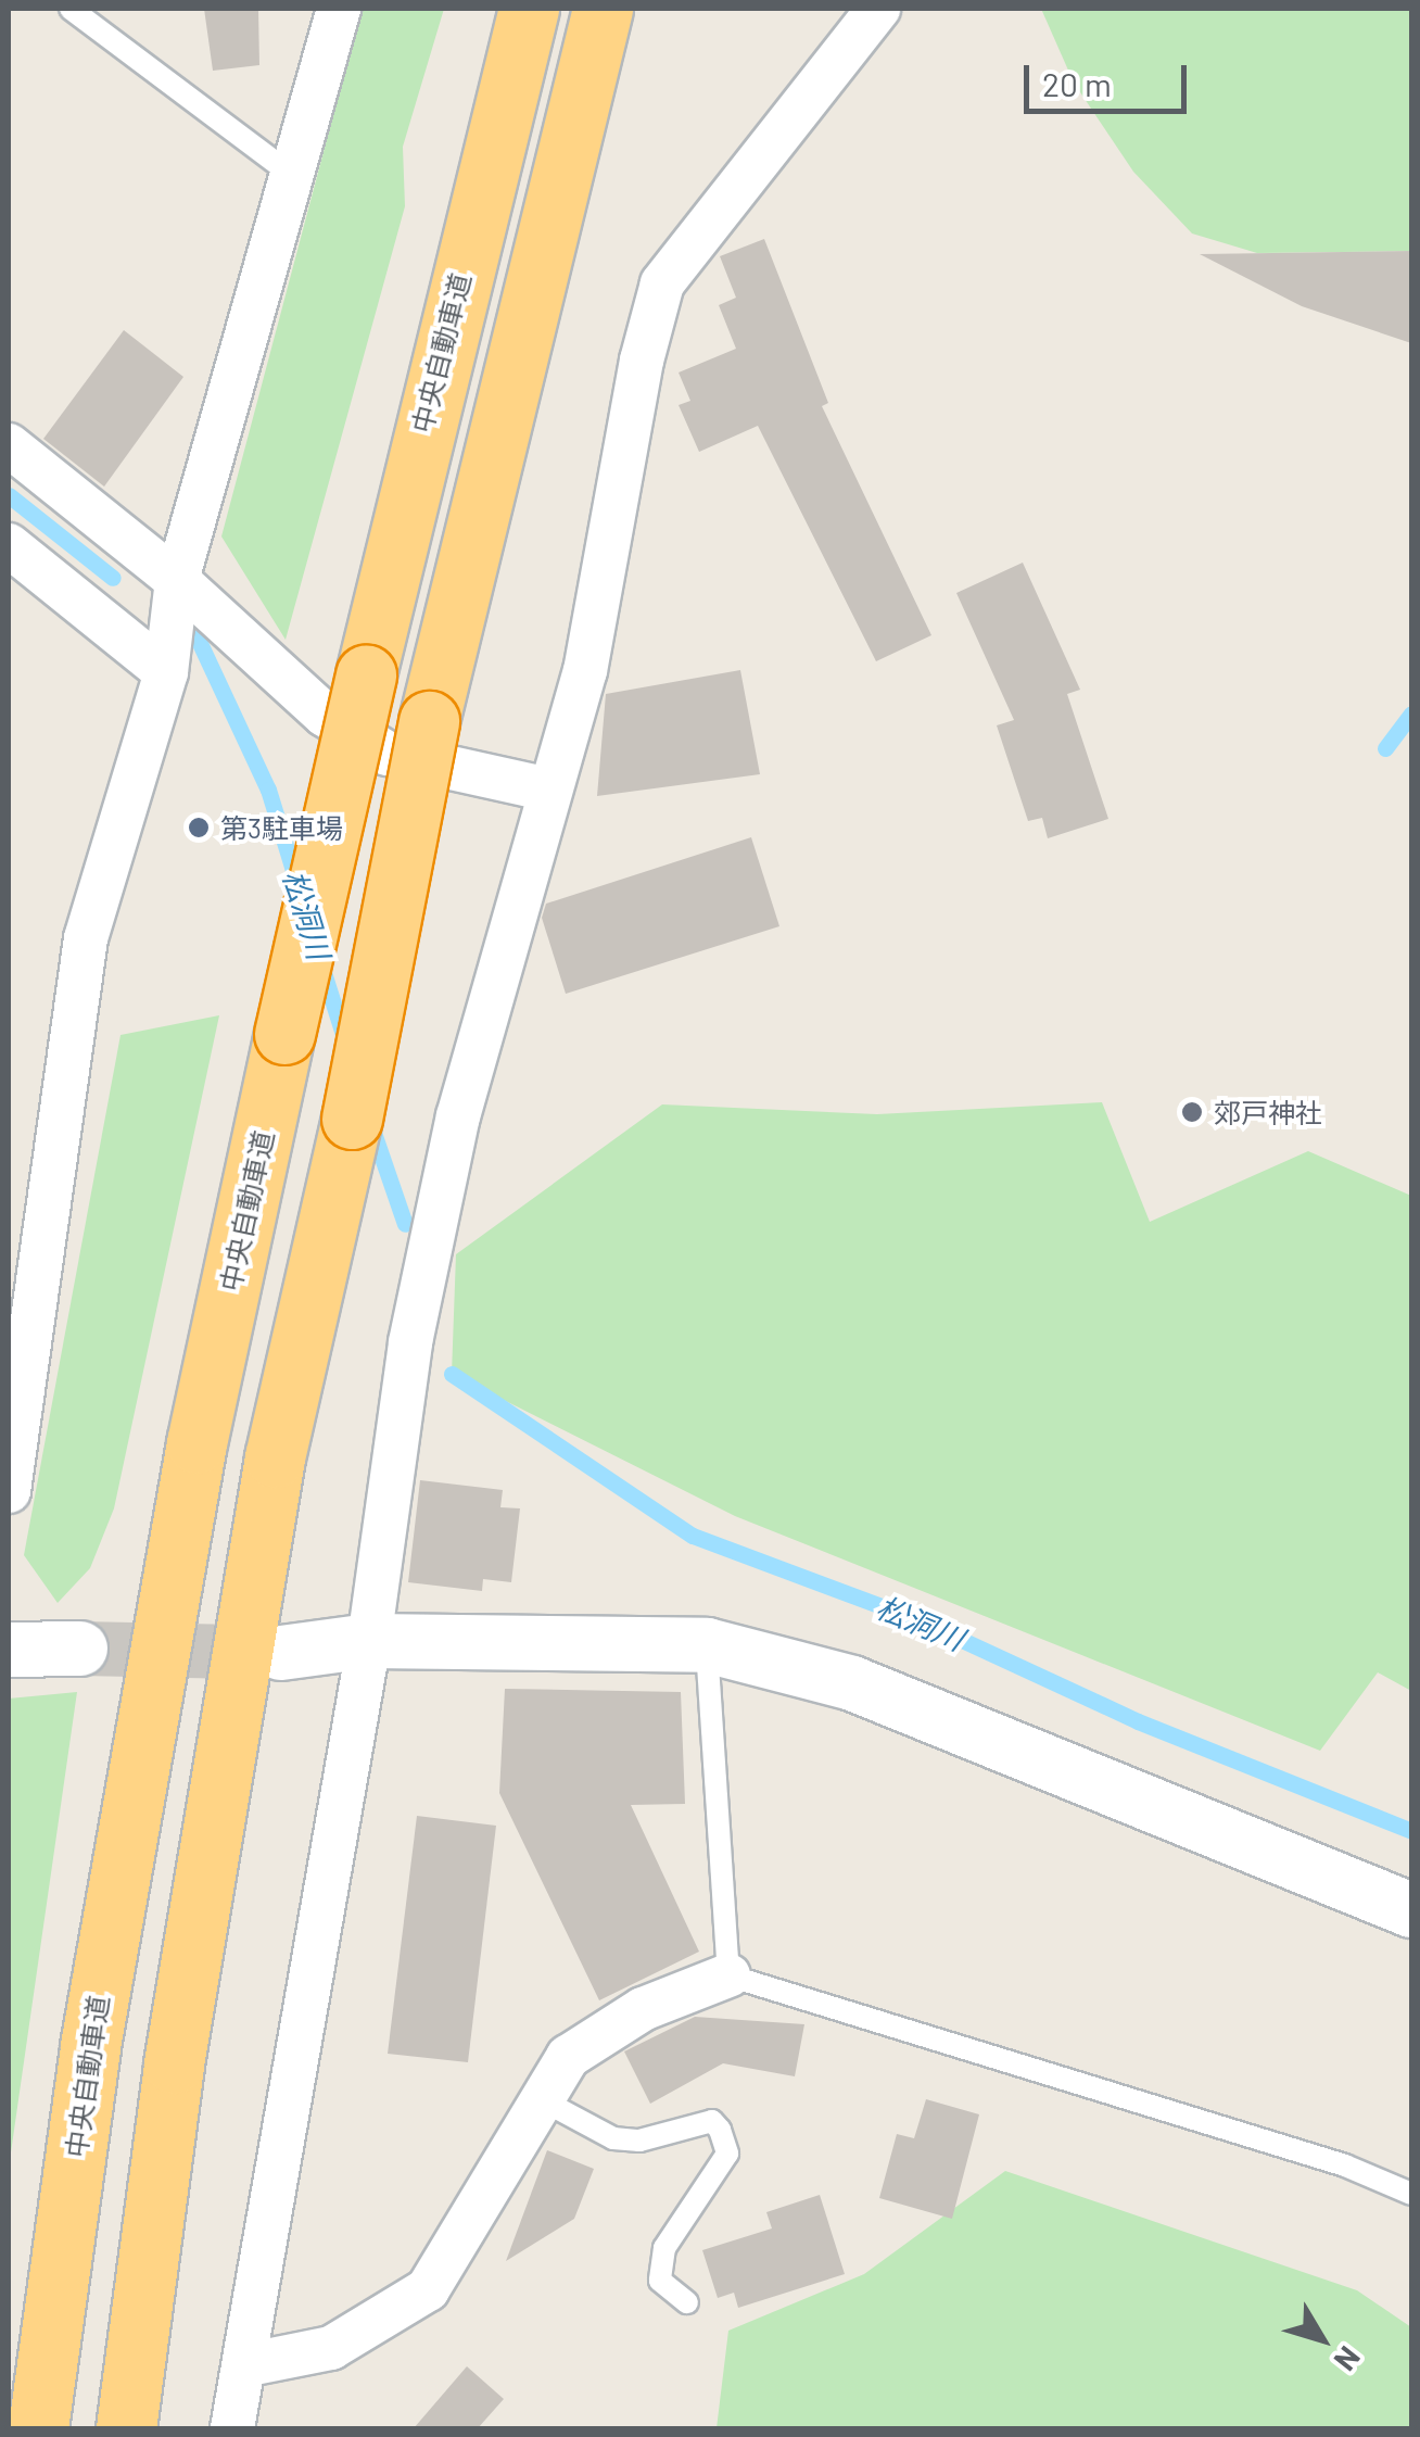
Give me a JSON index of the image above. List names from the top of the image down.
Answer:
{
  "streets": {
    "highway": ["中央自動車道"]
  },
  "water": ["松洞川"],
  "places": ["第3駐車場", "郊戸神社"],
  "scale_bar": "20 m",
  "north": "bottom right"
}
